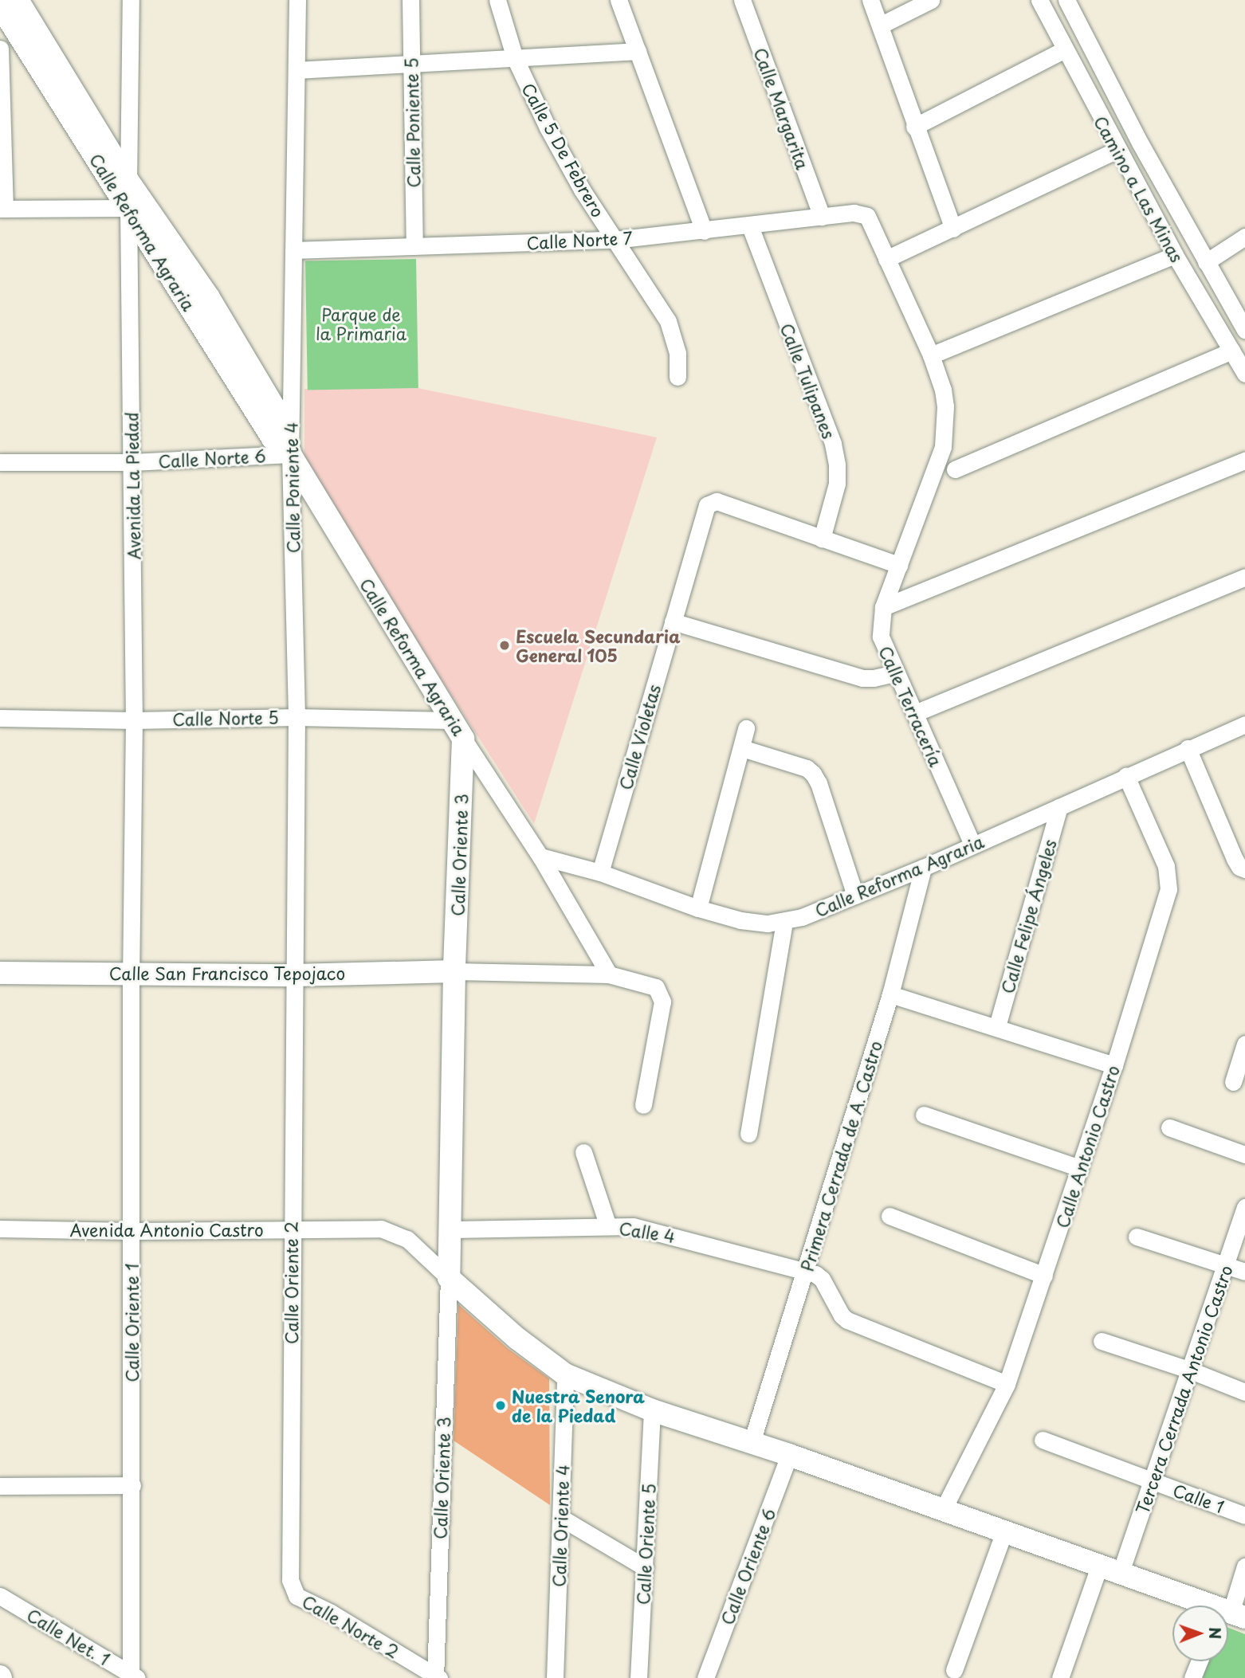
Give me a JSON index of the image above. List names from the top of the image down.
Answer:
{
  "streets": {
    "main road": ["Calle Reforma Agraria", "Calle Oriente 3", "Calle San Francisco Tepojaco"],
    "street": [
      "Calle Margarita",
      "Calle Poniente 5",
      "Calle 5 De Febrero",
      "Camino a Las Minas",
      "Calle Norte 7",
      "Calle Tulipanes",
      "Calle Norte 6",
      "Avenida La Piedad",
      "Calle Poniente 4",
      "Calle Terracería",
      "Calle Norte 5",
      "Calle Violetas",
      "Calle Felipe Ángeles",
      "Calle Antonio Castro",
      "Primera Cerrada de A. Castro",
      "Avenida Antonio Castro",
      "Calle 4",
      "Calle Oriente 2",
      "Calle Oriente 1",
      "Tercera Cerrada Antonio Castro",
      "Calle 1",
      "Calle Oriente 4",
      "Calle Oriente 5",
      "Calle Oriente 6",
      "Calle Norte 2",
      "Calle Net. 1"
    ]
  },
  "crossings": [
    ["Calle Margarita", "Calle Norte 7"],
    ["Calle Poniente 5", "Calle Norte 7"],
    ["Calle 5 De Febrero", "Calle Norte 7"],
    ["Calle Reforma Agraria", "Calle Norte 6"],
    ["Calle Reforma Agraria", "Avenida La Piedad"],
    ["Calle Reforma Agraria", "Calle Poniente 4"],
    ["Calle Reforma Agraria", "Calle Terracería"],
    ["Calle Reforma Agraria", "Calle Norte 5"],
    ["Calle Reforma Agraria", "Calle Violetas"],
    ["Calle Reforma Agraria", "Calle Oriente 3"],
    ["Calle Reforma Agraria", "Calle Felipe Ángeles"],
    ["Calle Reforma Agraria", "Calle Antonio Castro"],
    ["Calle Reforma Agraria", "Primera Cerrada de A. Castro"],
    ["Calle Norte 7", "Calle Tulipanes"],
    ["Calle Norte 7", "Calle Poniente 4"],
    ["Calle Norte 7", "Calle Terracería"],
    ["Calle Tulipanes", "Calle Violetas"],
    ["Calle Norte 6", "Avenida La Piedad"],
    ["Calle Norte 6", "Calle Poniente 4"],
    ["Avenida La Piedad", "Calle Norte 5"],
    ["Avenida La Piedad", "Calle San Francisco Tepojaco"],
    ["Avenida La Piedad", "Calle Oriente 1"],
    ["Calle Poniente 4", "Calle Norte 5"],
    ["Calle Poniente 4", "Calle San Francisco Tepojaco"],
    ["Calle Poniente 4", "Calle Oriente 2"],
    ["Calle Oriente 3", "Calle San Francisco Tepojaco"],
    ["Calle Oriente 3", "Avenida Antonio Castro"],
    ["Calle Oriente 3", "Calle 4"],
    ["Calle Oriente 3", "Calle Norte 2"],
    ["Calle San Francisco Tepojaco", "Calle Oriente 2"],
    ["Calle San Francisco Tepojaco", "Calle Oriente 1"],
    ["Primera Cerrada de A. Castro", "Calle 4"],
    ["Avenida Antonio Castro", "Calle Oriente 2"],
    ["Avenida Antonio Castro", "Calle Oriente 1"],
    ["Calle Oriente 2", "Calle Norte 2"],
    ["Calle Oriente 1", "Calle Net. 1"],
    ["Tercera Cerrada Antonio Castro", "Calle 1"]
  ],
  "parks": ["Parque de la Primaria"],
  "places": ["Escuela Secundaria General 105", "Nuestra Senora de la Piedad"],
  "north": "right"
}
